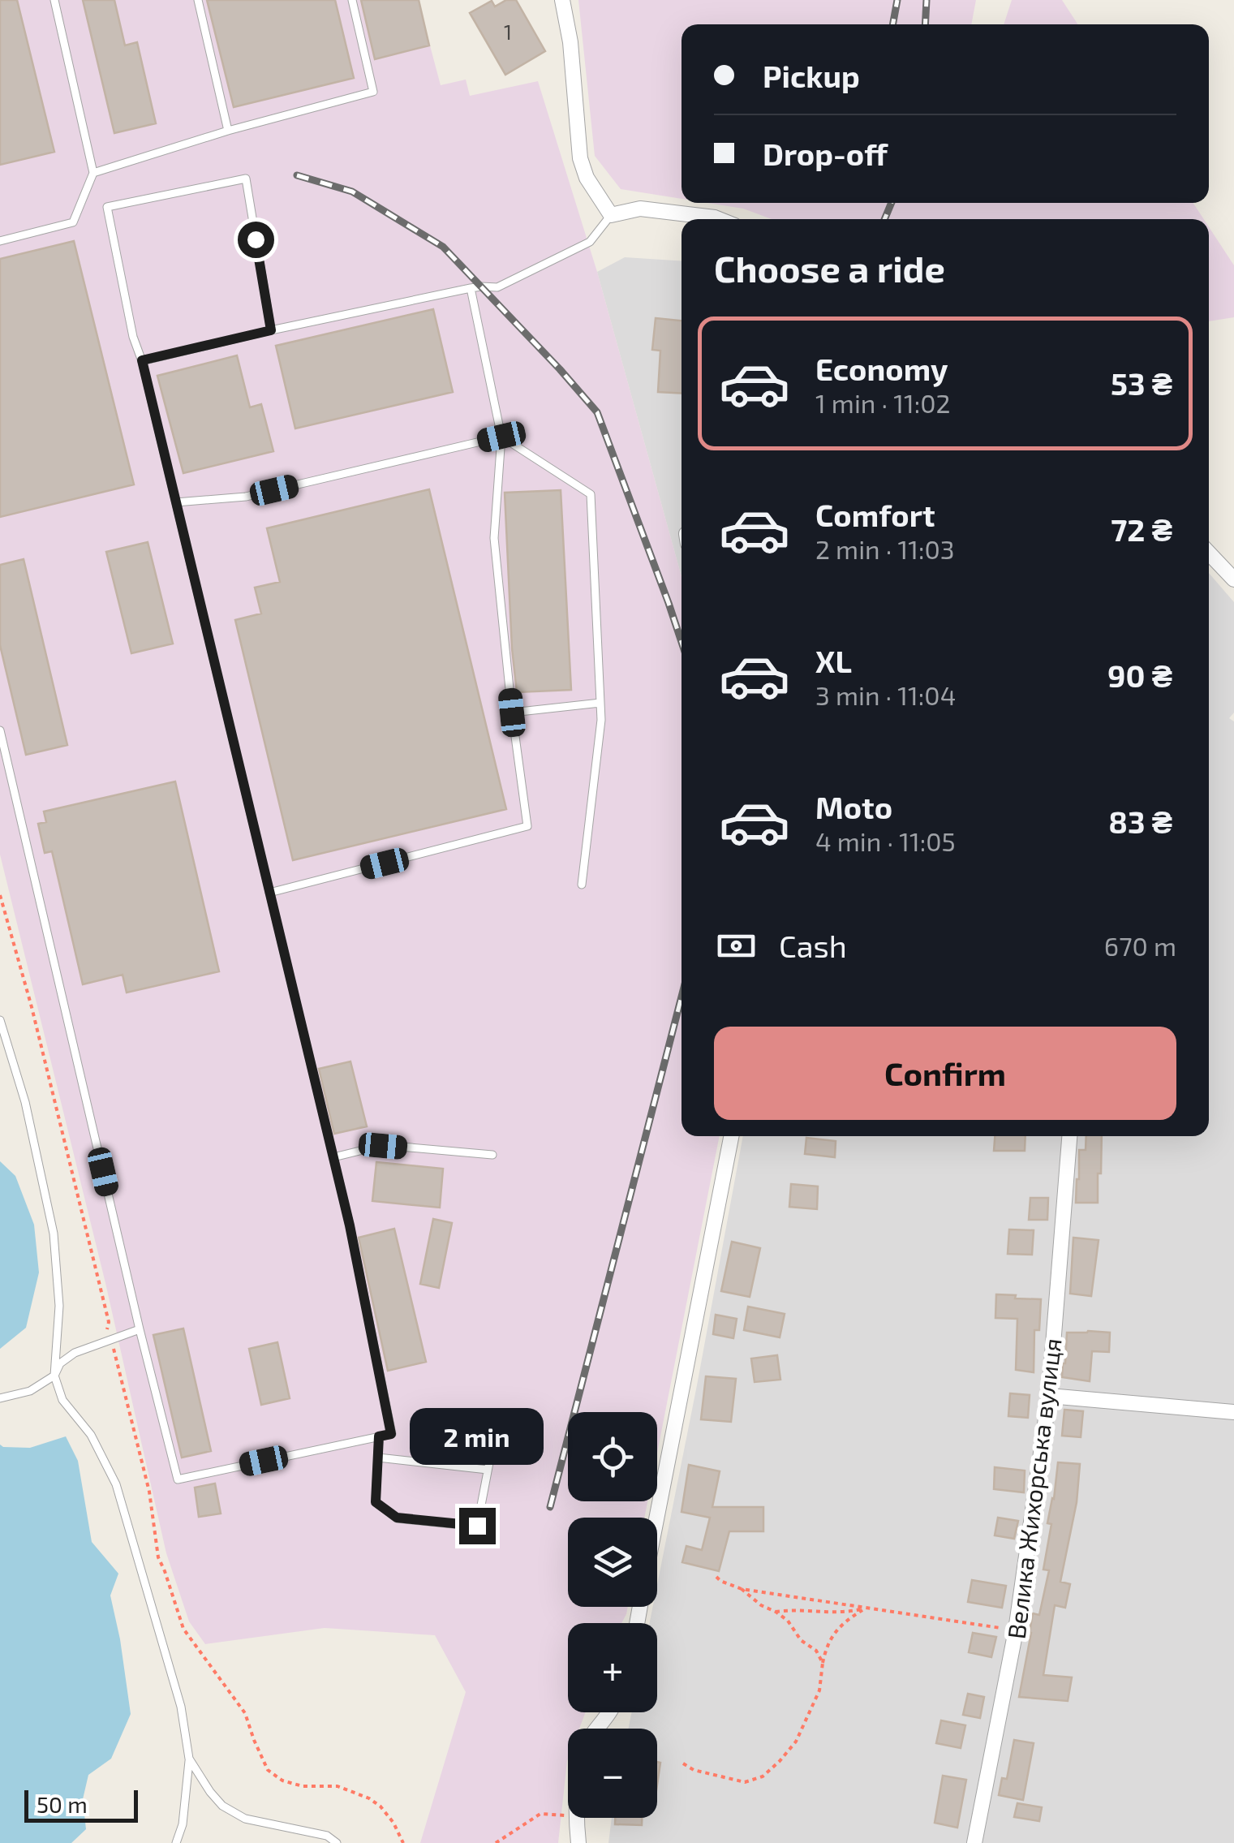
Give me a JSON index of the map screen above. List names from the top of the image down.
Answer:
{
  "streets": {
    "street": ["Велика Жихорська вулиця"]
  },
  "house_numbers": ["1"],
  "scale_bar": "50 m",
  "page": {
    "banner": ["Pickup", "Drop-off"],
    "heading": "Choose a ride",
    "list": [
      {
        "name": "Economy",
        "note": "1 min · 11:02",
        "value": "53 ₴"
      },
      {
        "name": "Comfort",
        "note": "2 min · 11:03",
        "value": "72 ₴"
      },
      {
        "name": "XL",
        "note": "3 min · 11:04",
        "value": "90 ₴"
      },
      {
        "name": "Moto",
        "note": "4 min · 11:05",
        "value": "83 ₴"
      }
    ],
    "pay": ["Cash", "670 m"],
    "buttons": "Confirm",
    "bubble": "2 min",
    "map_buttons": ["+", "−"],
    "scale": "50 m"
  }
}
